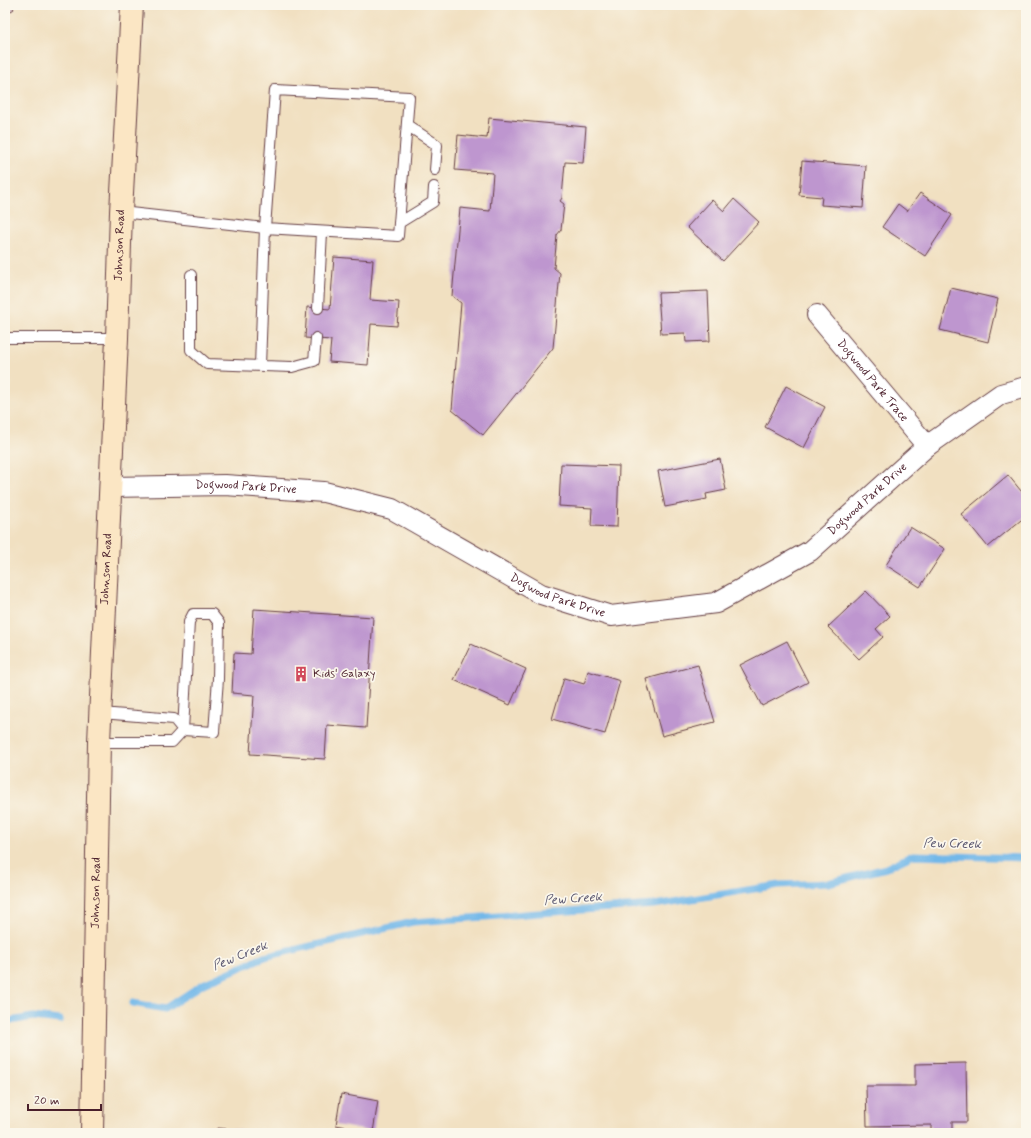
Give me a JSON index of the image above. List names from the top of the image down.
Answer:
{
  "streets": {
    "street": ["Johnson Road", "Dogwood Park Trace", "Dogwood Park Drive"]
  },
  "crossings": [
    ["Johnson Road", "Dogwood Park Drive"],
    ["Dogwood Park Trace", "Dogwood Park Drive"]
  ],
  "water": ["Pew Creek"],
  "places": {
    "building": ["Kids' Galaxy"]
  },
  "scale_bar": "20 m"
}
